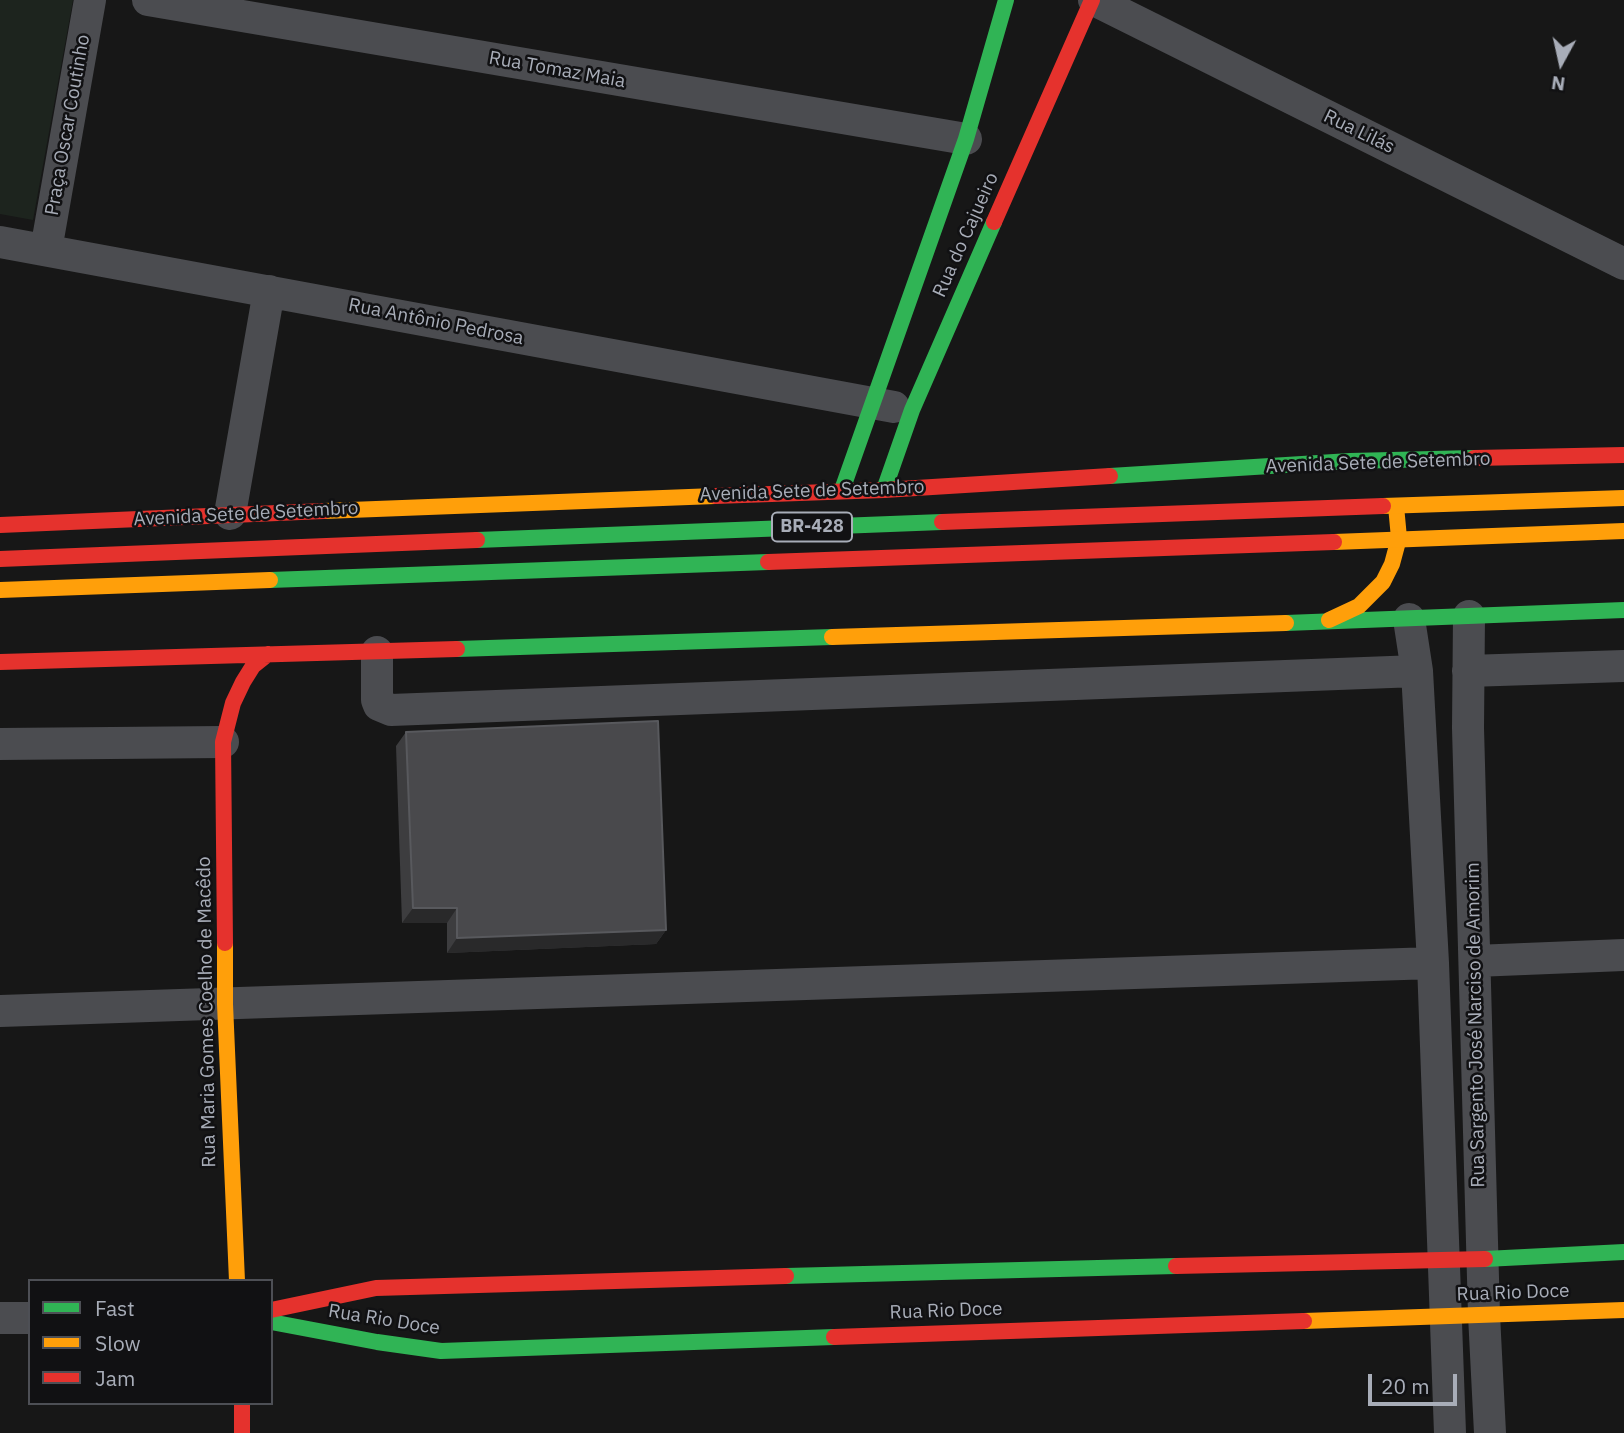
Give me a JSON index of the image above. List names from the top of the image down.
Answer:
{
  "streets": {
    "main road": [
      "Rua do Cajueiro",
      "Avenida Sete de Setembro",
      "BR-428",
      "Rua Maria Gomes Coelho de Macêdo",
      "Rua Rio Doce"
    ],
    "street": [
      "Rua Tomaz Maia",
      "Praça Oscar Coutinho",
      "Rua Lilás",
      "Rua Antônio Pedrosa",
      "Rua Sargento José Narciso de Amorim"
    ]
  },
  "crossings": [
    ["Rua Tomaz Maia", "Rua do Cajueiro"],
    ["Praça Oscar Coutinho", "Rua Antônio Pedrosa"],
    ["Rua Lilás", "Rua do Cajueiro"],
    ["Rua do Cajueiro", "Rua Antônio Pedrosa"],
    ["Rua do Cajueiro", "Avenida Sete de Setembro"],
    ["Rua Sargento José Narciso de Amorim", "Rua Rio Doce"]
  ],
  "legend": ["Fast", "Slow", "Jam"],
  "scale_bar": "20 m",
  "north": "bottom"
}
